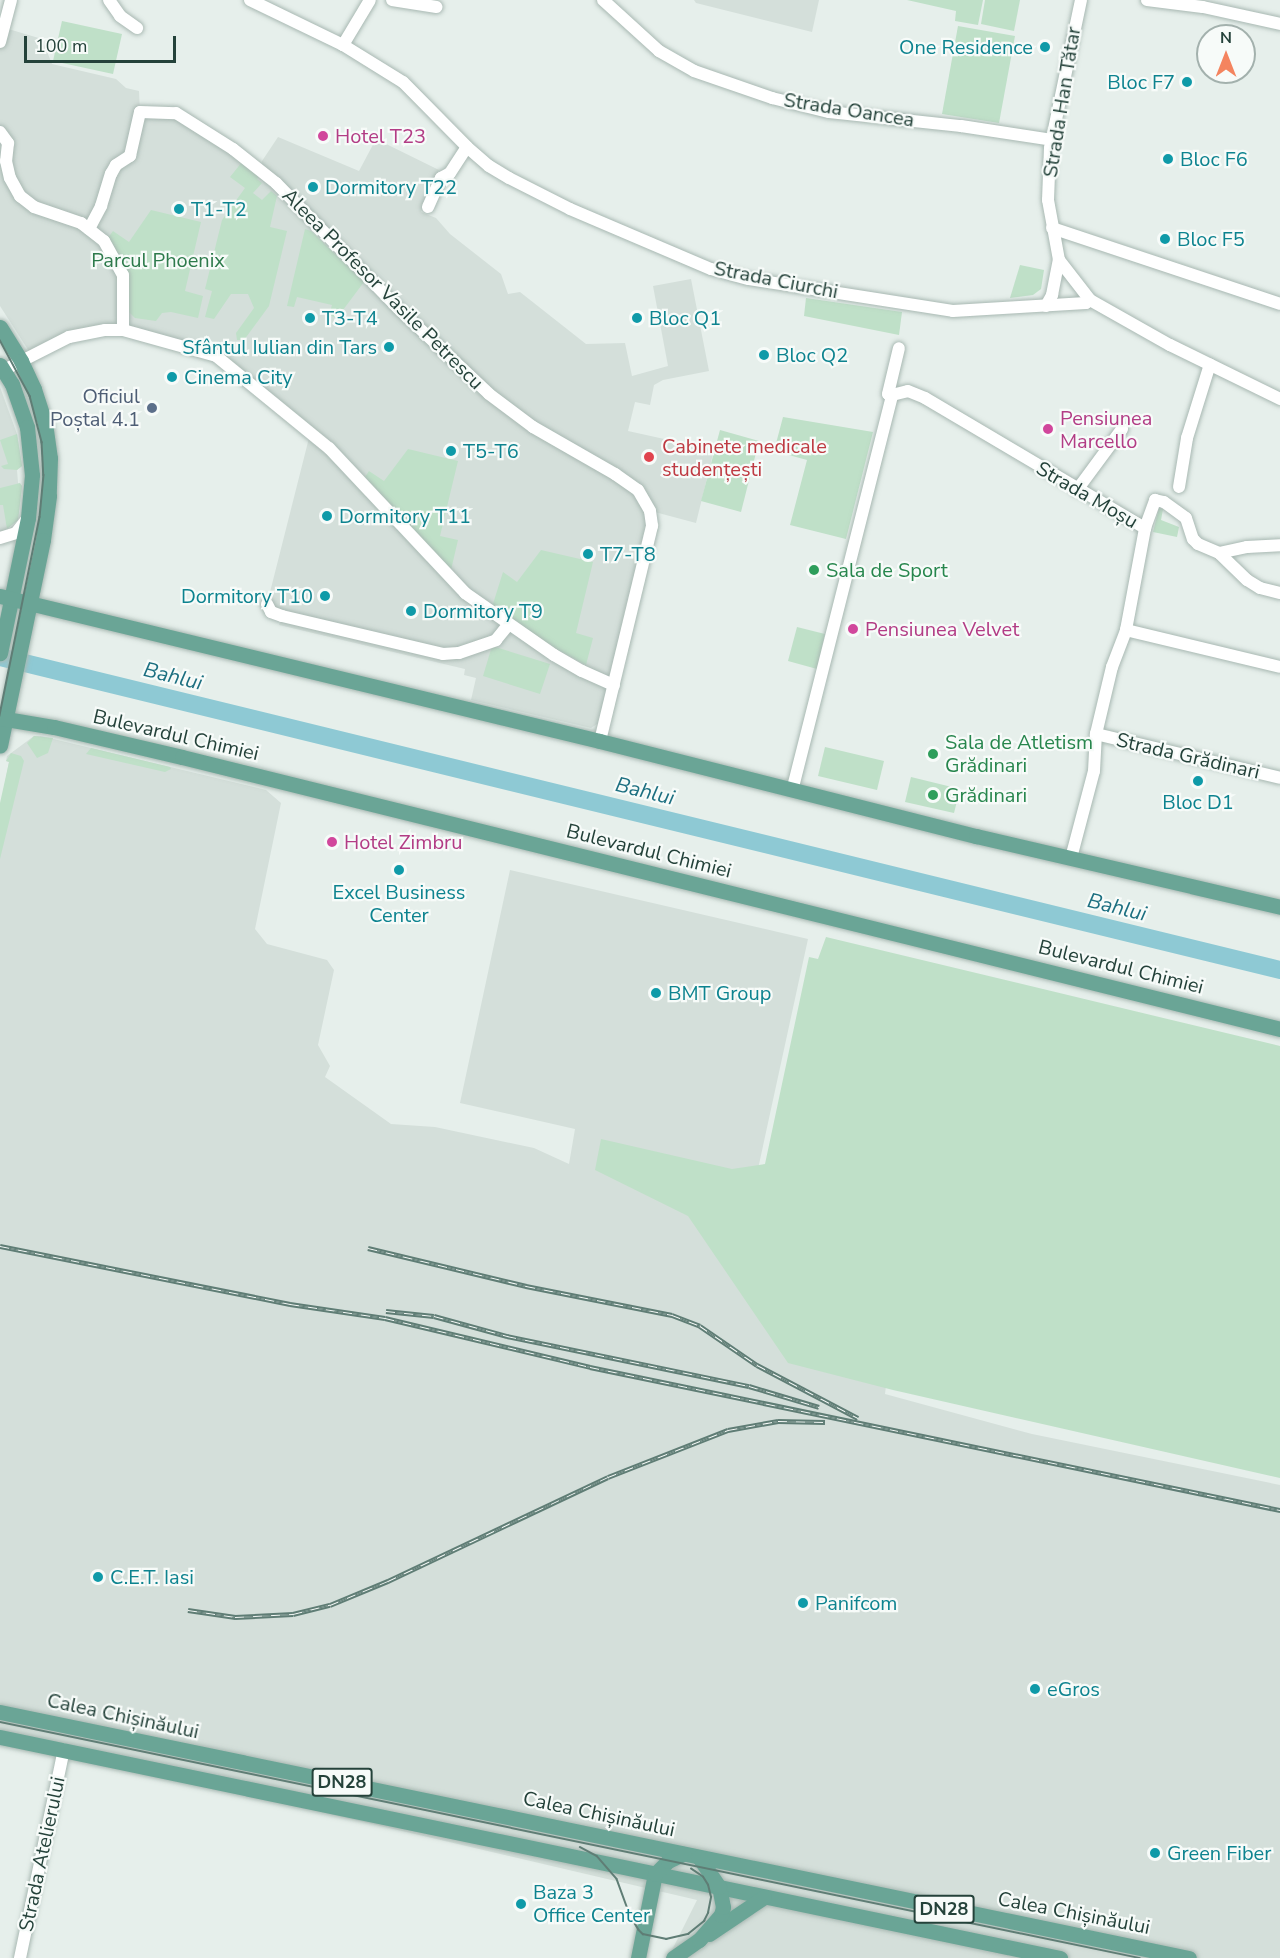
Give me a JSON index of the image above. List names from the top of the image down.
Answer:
{
  "streets": {
    "main road": ["Bulevardul Chimiei", "Calea Chișinăului", "DN28"],
    "street": [
      "Strada Han Tătar",
      "Strada Oancea",
      "Strada Ciurchi",
      "Aleea Profesor Vasile Petrescu",
      "Strada Moșu",
      "Strada Grădinari",
      "Strada Atelierului"
    ]
  },
  "crossings": [
    ["Strada Han Tătar", "Strada Oancea"],
    ["Strada Han Tătar", "Strada Ciurchi"],
    ["DN28", "Strada Atelierului"]
  ],
  "water": ["Bahlui"],
  "parks": ["Parcul Phoenix"],
  "places": [
    "One Residence",
    "Bloc F7",
    "Hotel T23",
    "Bloc F6",
    "Dormitory T22",
    "T1-T2",
    "Bloc F5",
    "T3-T4",
    "Bloc Q1",
    "Sfântul Iulian din Tars",
    "Bloc Q2",
    "Cinema City",
    "Oficiul Poștal 4.1",
    "Pensiunea Marcello",
    "T5-T6",
    "Cabinete medicale studențești",
    "Dormitory T11",
    "T7-T8",
    "Sala de Sport",
    "Dormitory T10",
    "Dormitory T9",
    "Pensiunea Velvet",
    "Sala de Atletism Grădinari",
    "Bloc D1",
    "Grădinari",
    "Hotel Zimbru",
    "Excel Business Center",
    "BMT Group",
    "C.E.T. Iasi",
    "Panifcom",
    "eGros",
    "Green Fiber",
    "Baza 3 Office Center"
  ],
  "scale_bar": "100 m",
  "north": "top"
}
